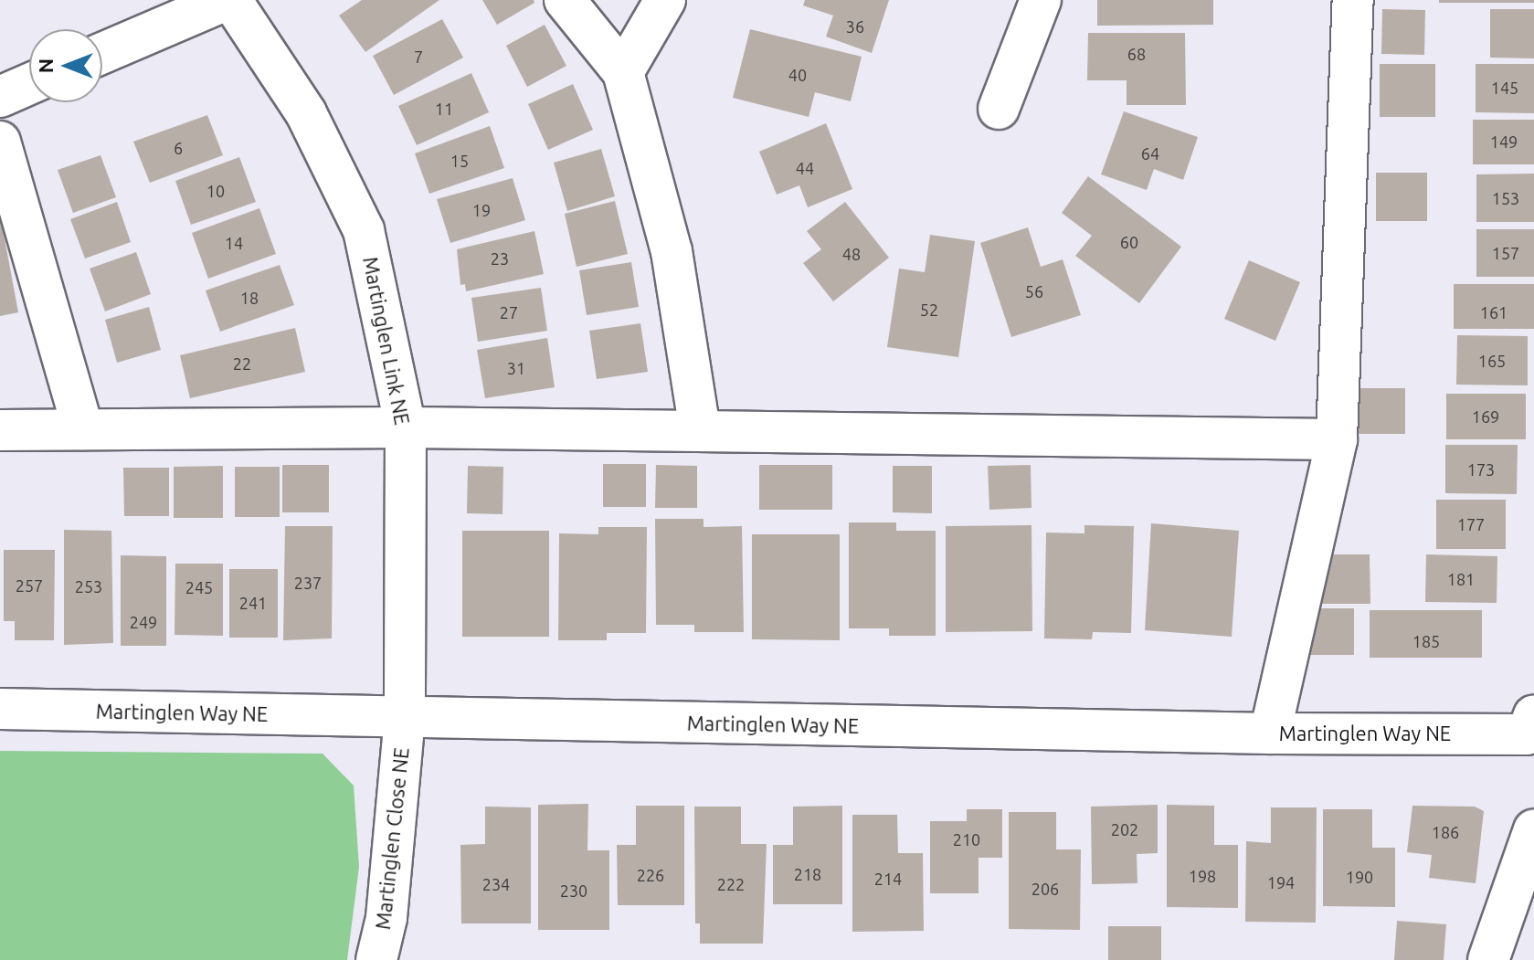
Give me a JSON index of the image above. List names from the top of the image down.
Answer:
{
  "streets": {
    "street": ["Martinglen Link NE", "Martinglen Way NE", "Martinglen Close NE"]
  },
  "crossings": [
    ["Martinglen Link NE", "Martinglen Way NE"],
    ["Martinglen Link NE", "Martinglen Close NE"],
    ["Martinglen Way NE", "Martinglen Close NE"]
  ],
  "house_numbers": [
    "36",
    "68",
    "7",
    "40",
    "145",
    "11",
    "149",
    "6",
    "64",
    "15",
    "44",
    "10",
    "153",
    "19",
    "60",
    "14",
    "157",
    "48",
    "23",
    "56",
    "18",
    "52",
    "27",
    "161",
    "165",
    "22",
    "31",
    "169",
    "173",
    "177",
    "181",
    "237",
    "257",
    "253",
    "245",
    "241",
    "249",
    "185",
    "202",
    "186",
    "210",
    "218",
    "226",
    "198",
    "190",
    "214",
    "194",
    "234",
    "222",
    "206",
    "230"
  ],
  "north": "left"
}
